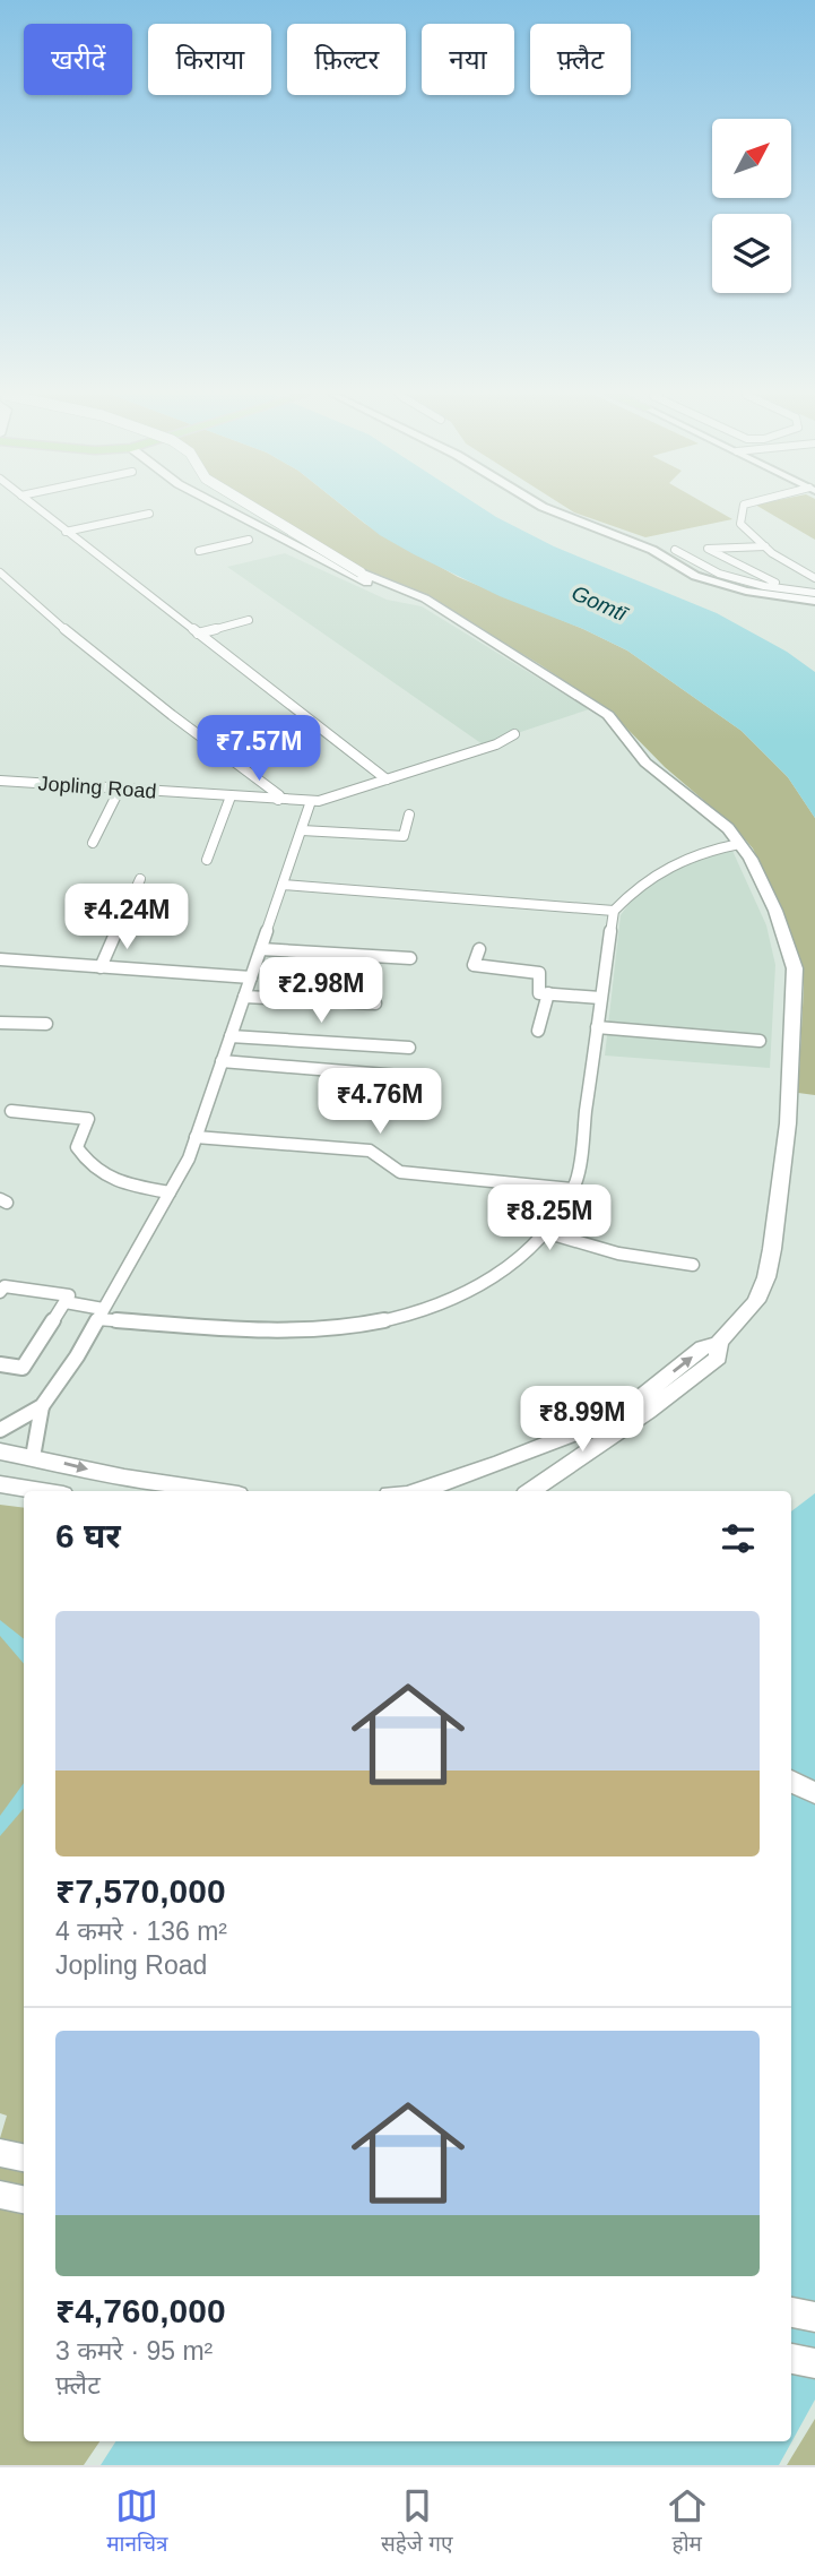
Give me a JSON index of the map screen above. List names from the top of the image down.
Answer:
{
  "streets": {
    "street": ["Jopling Road"]
  },
  "water": ["Gomtī"],
  "north": "top right",
  "page": {
    "chip": [
      "खरीदें",
      "किराया",
      "फ़िल्टर",
      "नया",
      "फ़्लैट"
    ],
    "price": [
      "₹7.57M",
      "₹4.24M",
      "₹2.98M",
      "₹4.76M",
      "₹8.25M",
      "₹8.99M"
    ],
    "heading": "6 घर",
    "list": [
      {
        "name": "₹7,570,000",
        "note": "4 कमरे · 136 m² · Jopling Road"
      },
      {
        "name": "₹4,760,000",
        "note": "3 कमरे · 95 m² · फ़्लैट"
      }
    ],
    "tabs": ["मानचित्र", "सहेजे गए", "होम"]
  }
}
